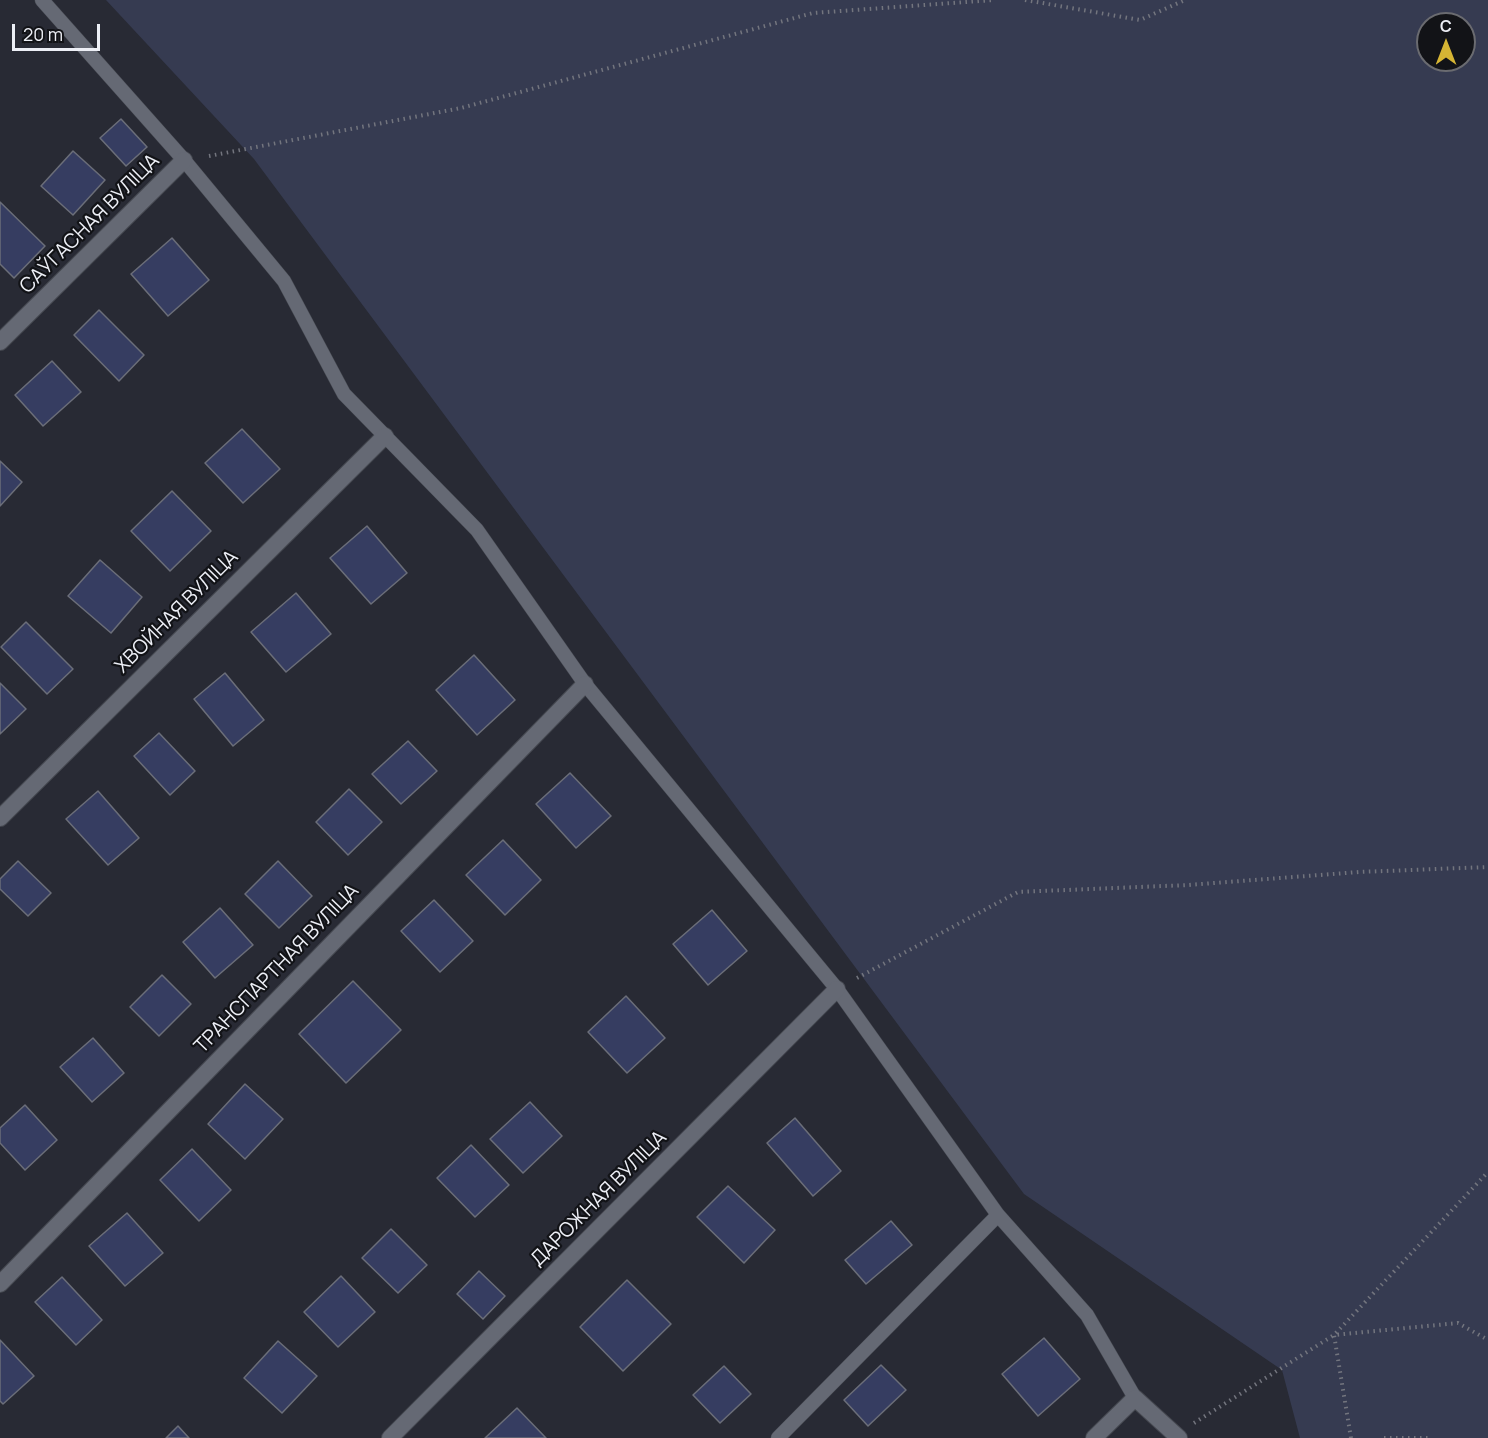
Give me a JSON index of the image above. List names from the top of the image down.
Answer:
{
  "streets": {
    "street": [
      "САЎГАСНАЯ ВУЛІЦА",
      "ХВОЙНАЯ ВУЛІЦА",
      "ТРАНСПАРТНАЯ ВУЛІЦА",
      "ДАРОЖНАЯ ВУЛІЦА"
    ]
  },
  "scale_bar": "20 m",
  "north": "top"
}
